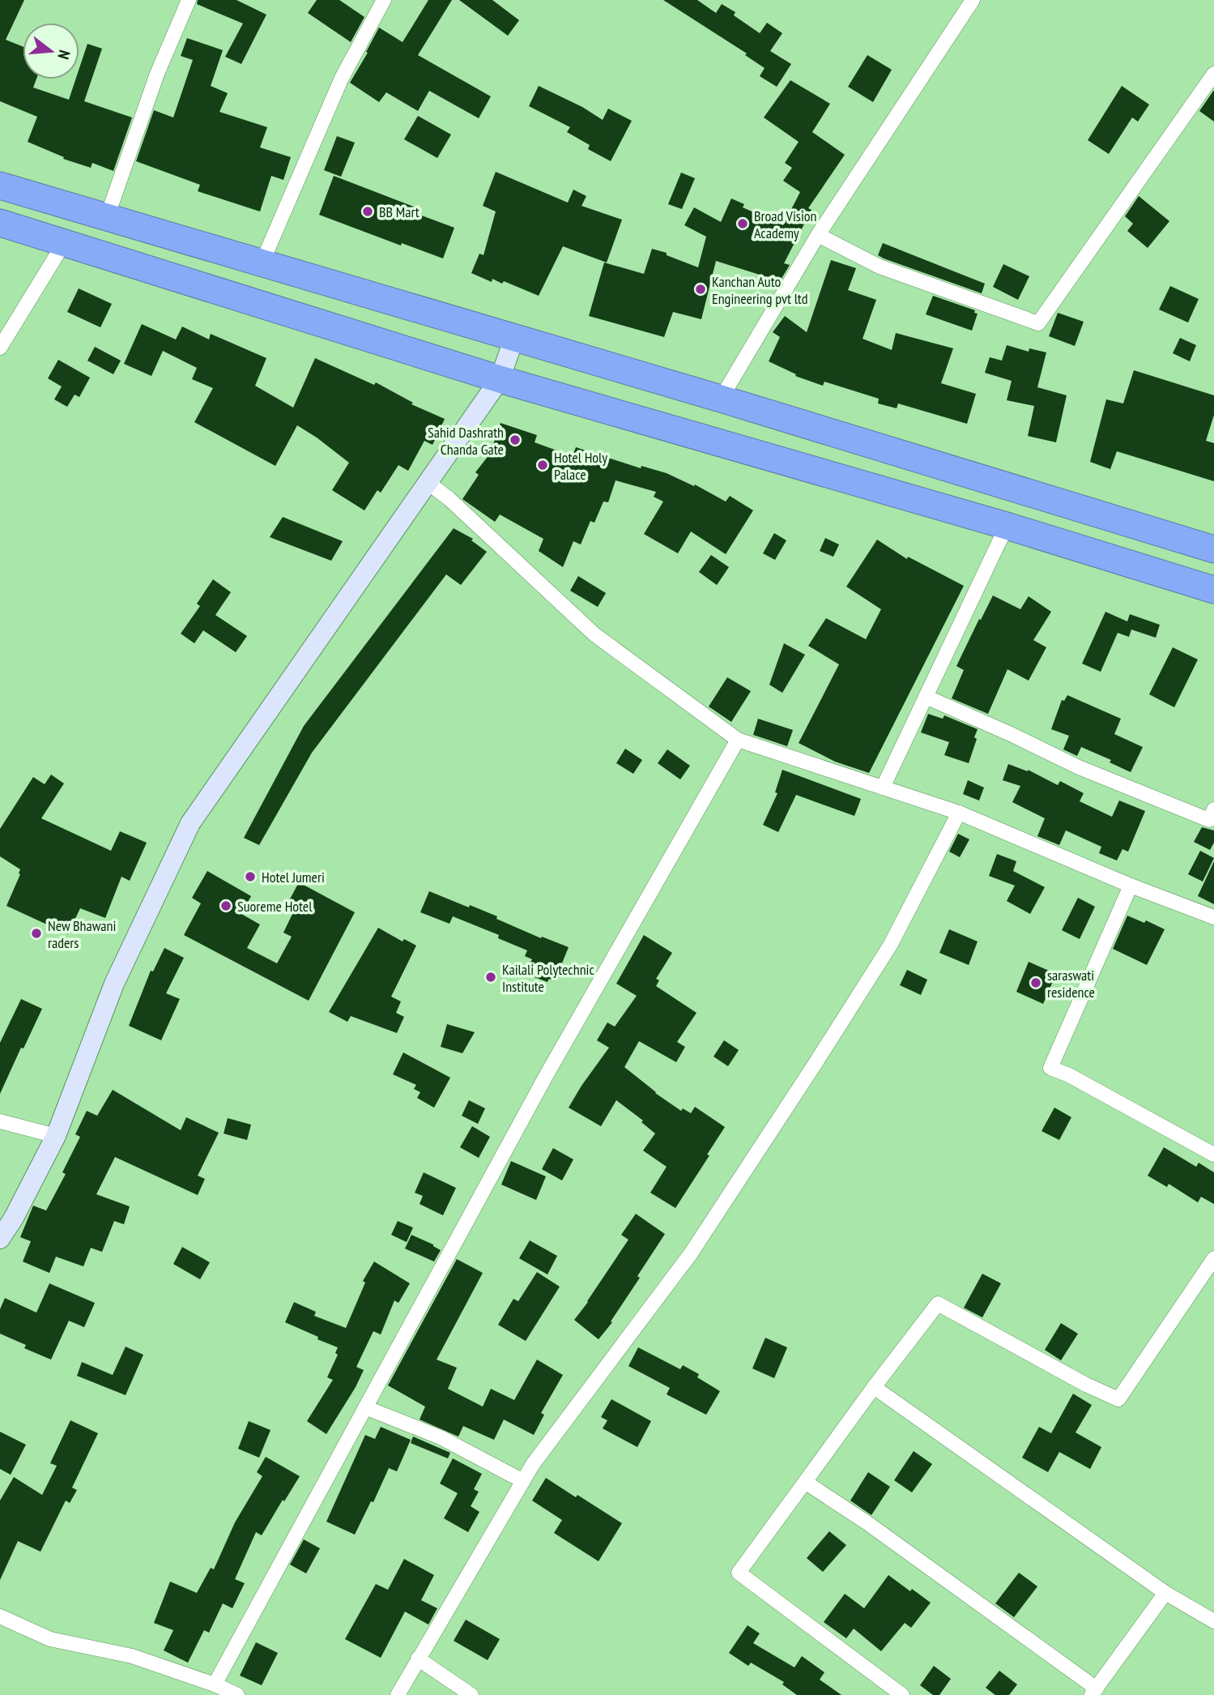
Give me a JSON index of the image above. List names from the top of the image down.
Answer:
{
  "places": [
    "BB Mart",
    "Broad Vision Academy",
    "Kanchan Auto Engineering pvt ltd",
    "Sahid Dashrath Chanda Gate",
    "Hotel Holy Palace",
    "Hotel Jumeri",
    "Suoreme Hotel",
    "New Bhawani raders",
    "Kailali Polytechnic Institute",
    "saraswati residence"
  ],
  "north": "right"
}
